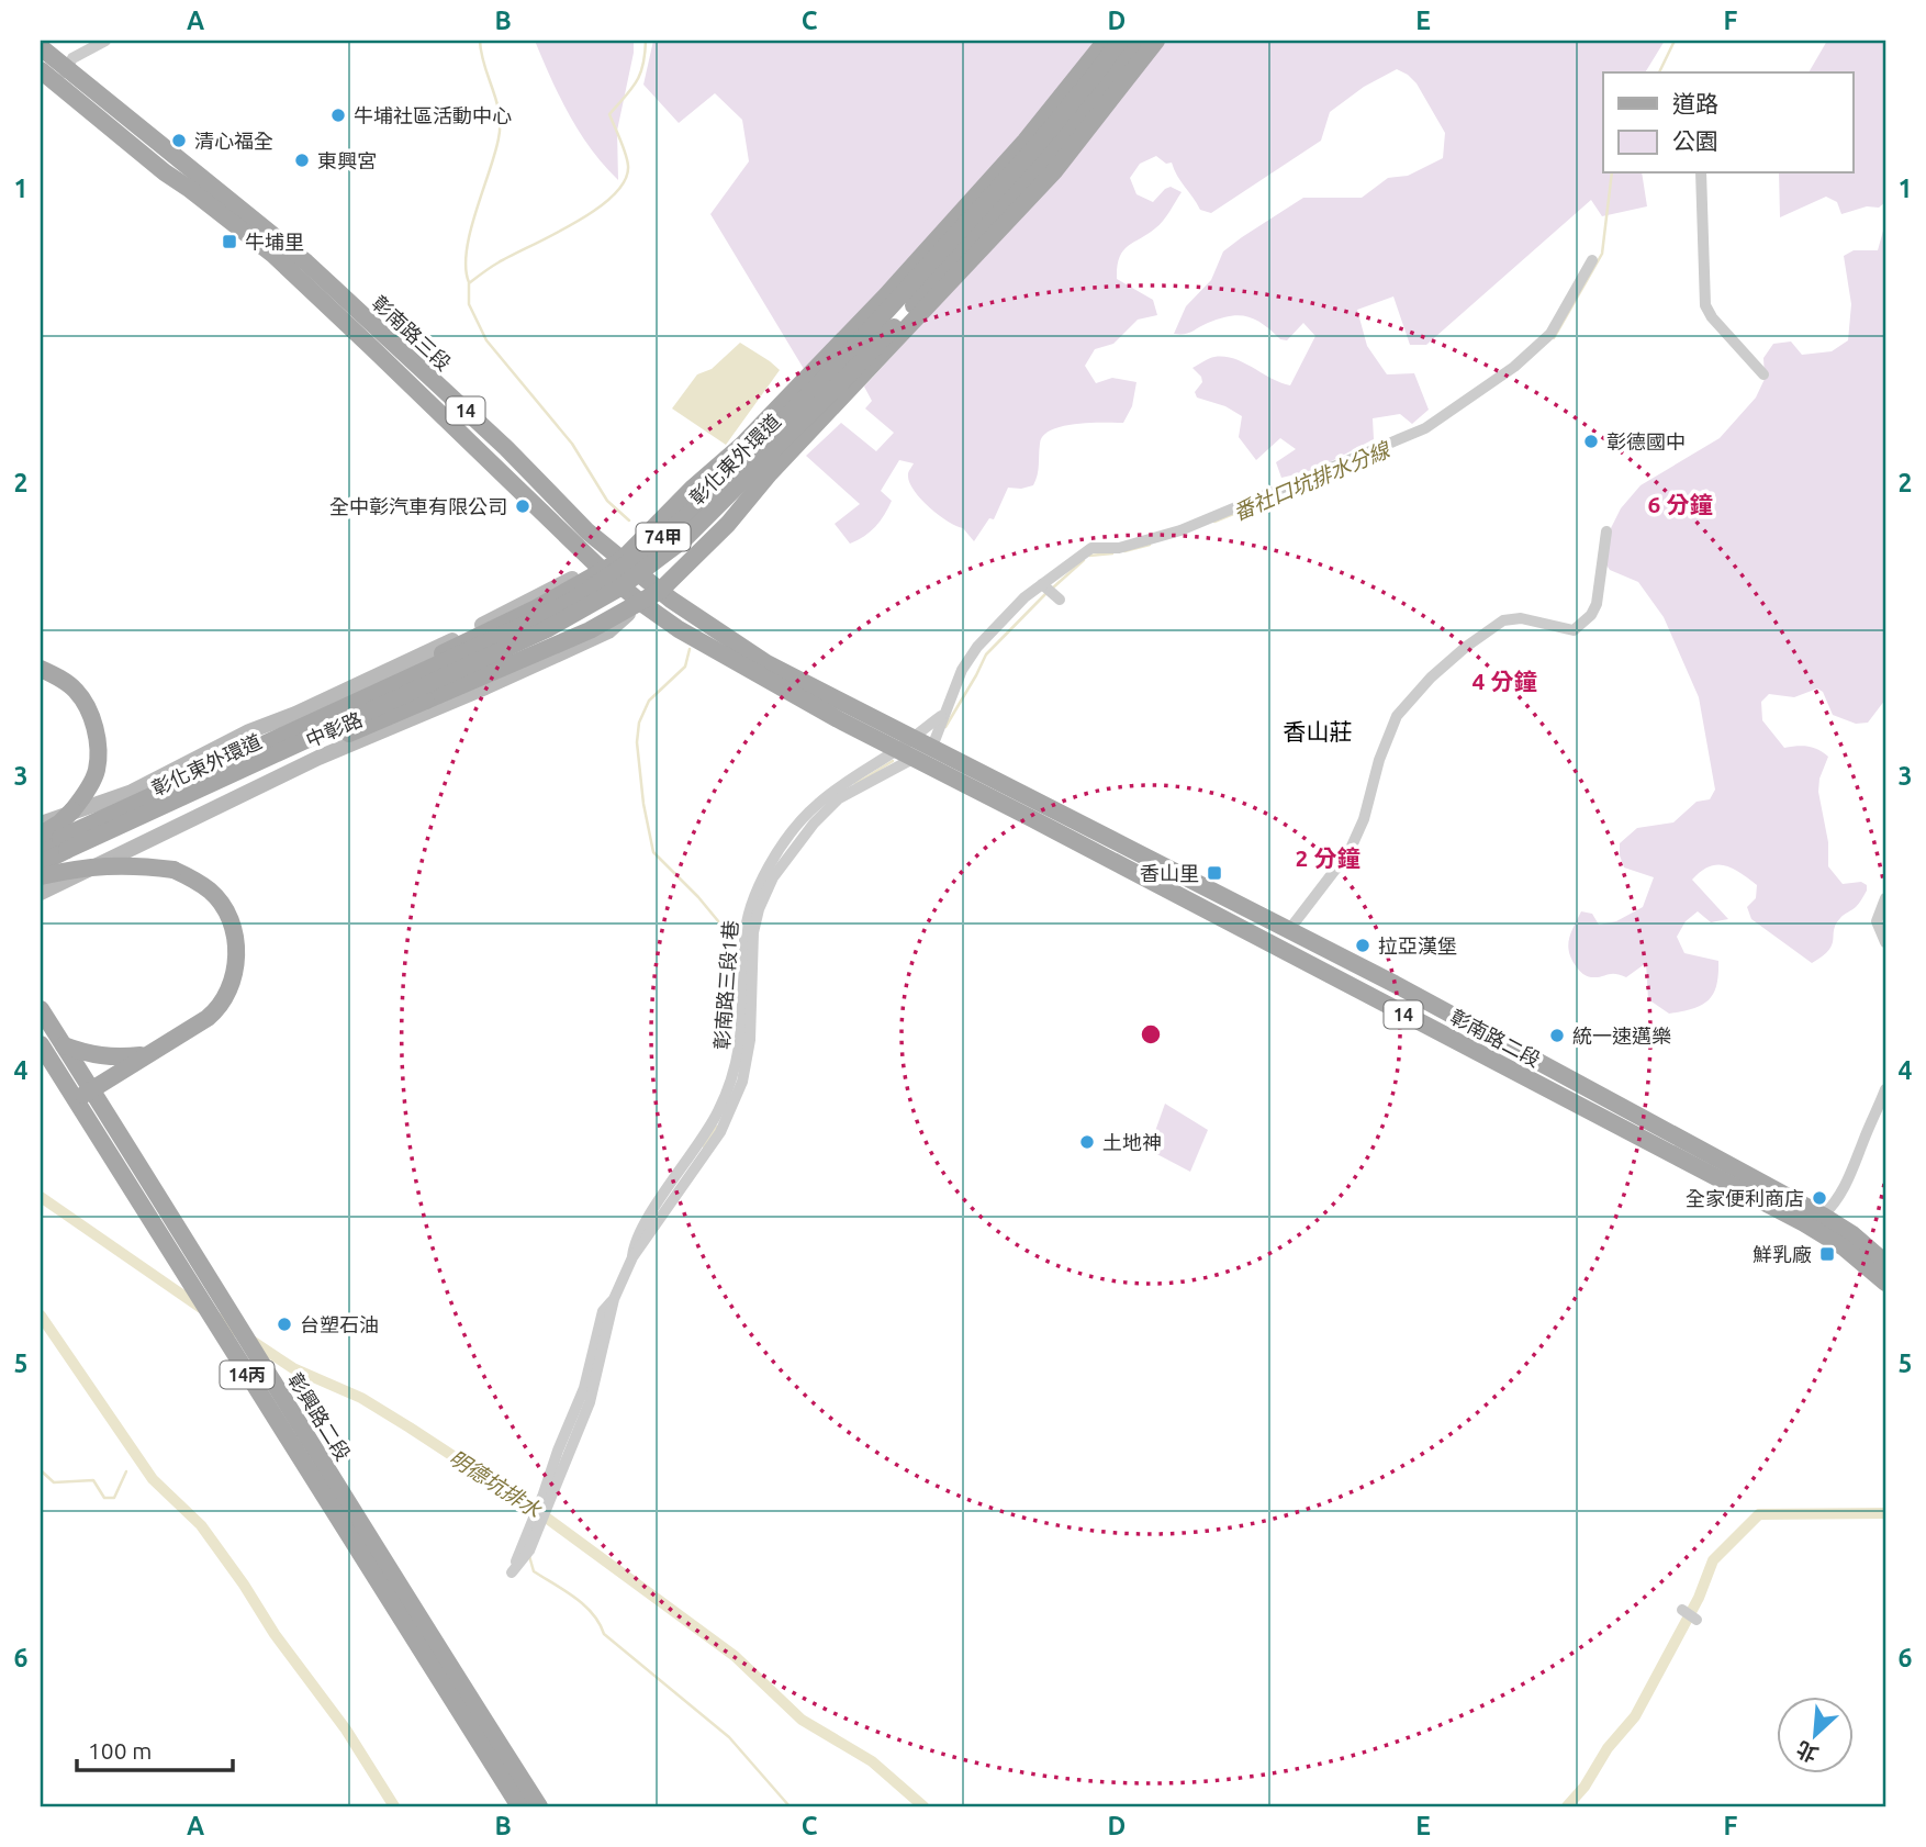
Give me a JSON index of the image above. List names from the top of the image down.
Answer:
{
  "streets": {
    "main road": [
      "彰南路三段",
      "14",
      "彰化東外環道",
      "74甲",
      "彰南路二段",
      "14丙",
      "彰興路二段"
    ],
    "street": ["中彰路", "彰南路三段1巷"]
  },
  "crossings": [
    ["彰南路三段", "14"],
    ["彰南路三段", "74甲"],
    ["彰南路三段", "中彰路"],
    ["彰南路三段", "彰南路三段1巷"],
    ["彰南路三段", "彰南路二段"],
    ["14", "彰南路二段"],
    ["彰南路三段1巷", "彰南路二段"]
  ],
  "districts": ["香山莊"],
  "water": ["番社口坑排水分線", "明德坑排水"],
  "places": {
    "other": [
      "牛埔社區活動中心",
      "清心福全",
      "東興宮",
      "彰德國中",
      "全中彰汽車有限公司",
      "拉亞漢堡",
      "統一速邁樂",
      "土地神",
      "全家便利商店",
      "台塑石油"
    ],
    "transit": ["牛埔里", "香山里", "鮮乳廠"]
  },
  "legend": ["道路", "公園"],
  "scale_bar": "100 m",
  "north": "bottom left",
  "grid": {
    "columns": [
      "A",
      "B",
      "C",
      "D",
      "E",
      "F"
    ],
    "rows": [
      "1",
      "2",
      "3",
      "4",
      "5",
      "6"
    ]
  },
  "rings": ["6 分鐘", "4 分鐘", "2 分鐘"]
}
